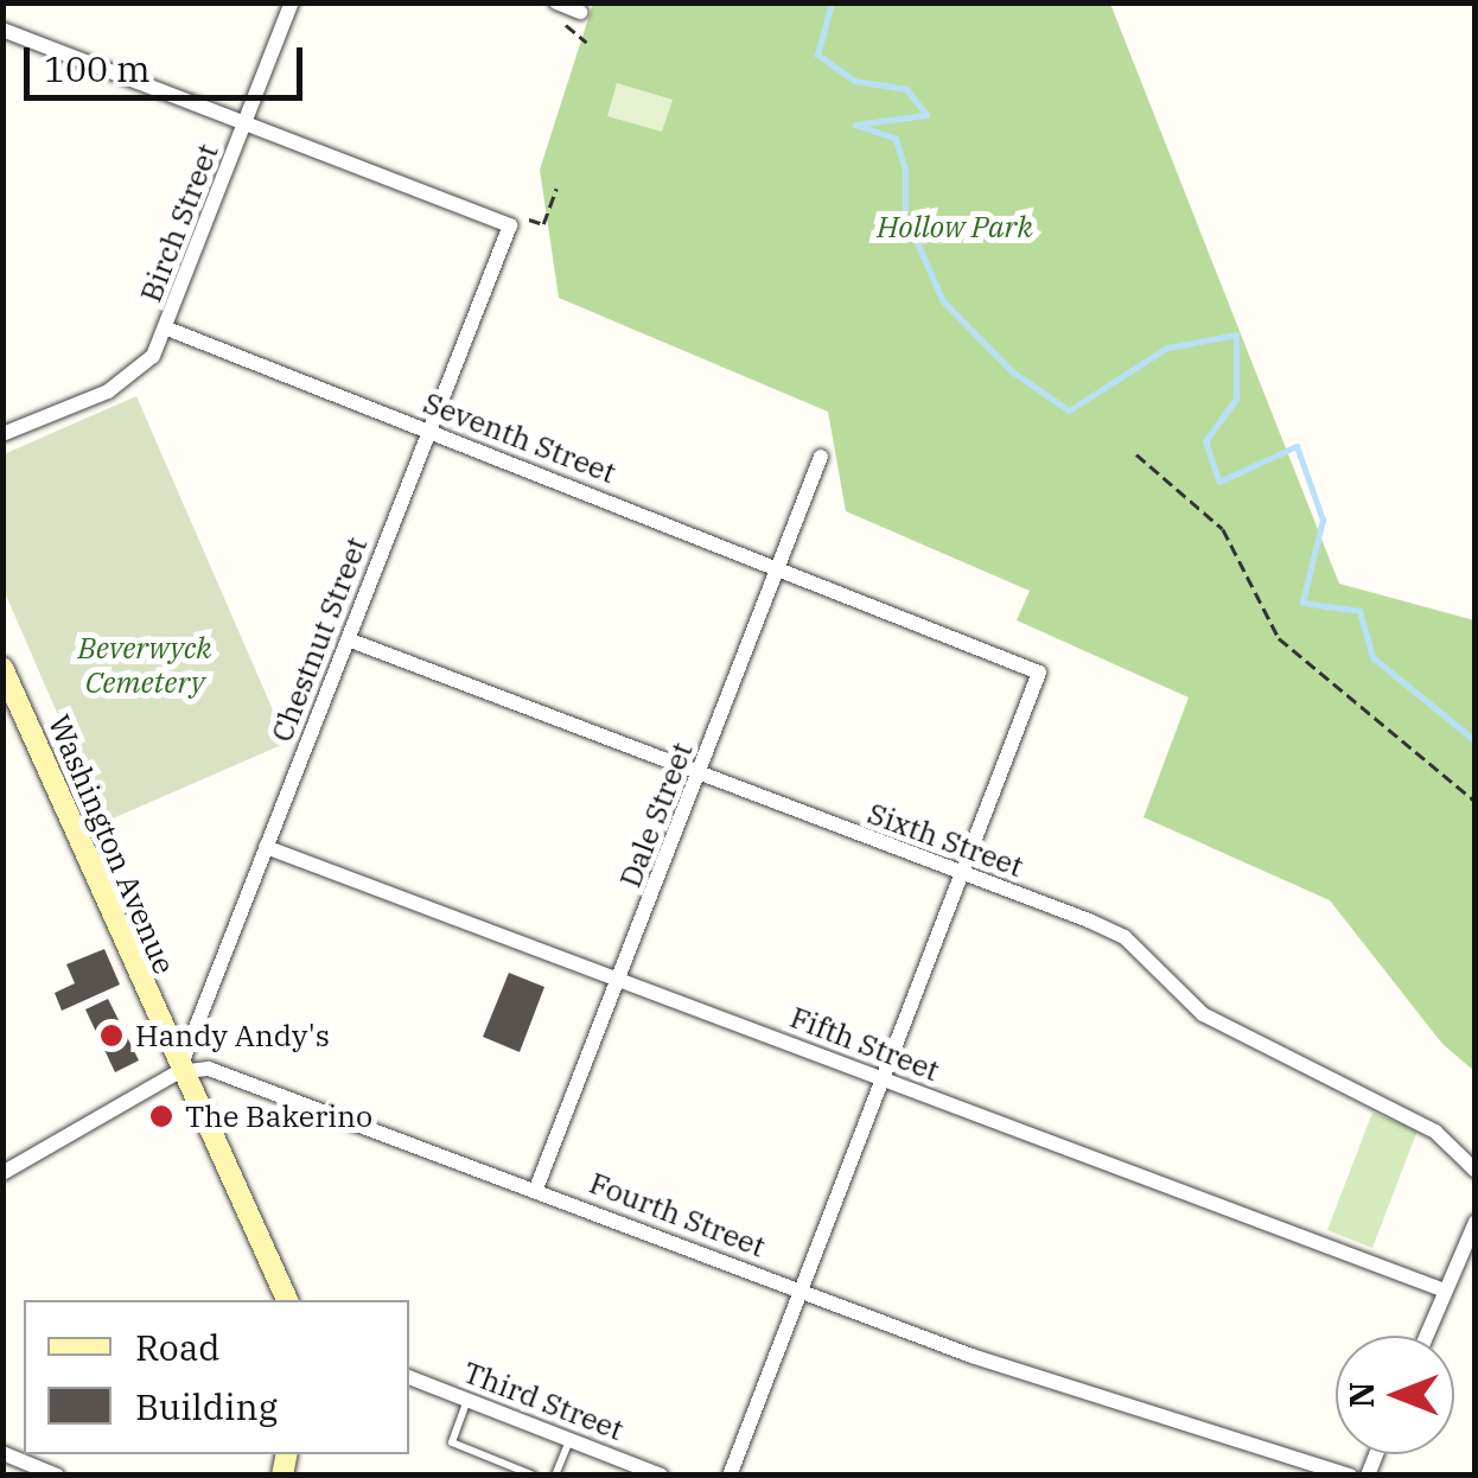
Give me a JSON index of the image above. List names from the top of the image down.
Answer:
{
  "streets": {
    "street": [
      "Birch Street",
      "Seventh Street",
      "Chestnut Street",
      "Dale Street",
      "Sixth Street",
      "Washington Avenue",
      "Fifth Street",
      "Fourth Street",
      "Third Street"
    ]
  },
  "crossings": [
    ["Birch Street", "Seventh Street"],
    ["Seventh Street", "Chestnut Street"],
    ["Seventh Street", "Dale Street"],
    ["Seventh Street", "Sixth Street"],
    ["Chestnut Street", "Sixth Street"],
    ["Chestnut Street", "Washington Avenue"],
    ["Chestnut Street", "Fifth Street"],
    ["Chestnut Street", "Fourth Street"],
    ["Dale Street", "Sixth Street"],
    ["Dale Street", "Fifth Street"],
    ["Dale Street", "Fourth Street"],
    ["Washington Avenue", "Fourth Street"]
  ],
  "parks": ["Hollow Park", "Beverwyck Cemetery"],
  "places": ["Handy Andy's", "The Bakerino"],
  "legend": ["Road", "Building"],
  "scale_bar": "100 m",
  "north": "left"
}
